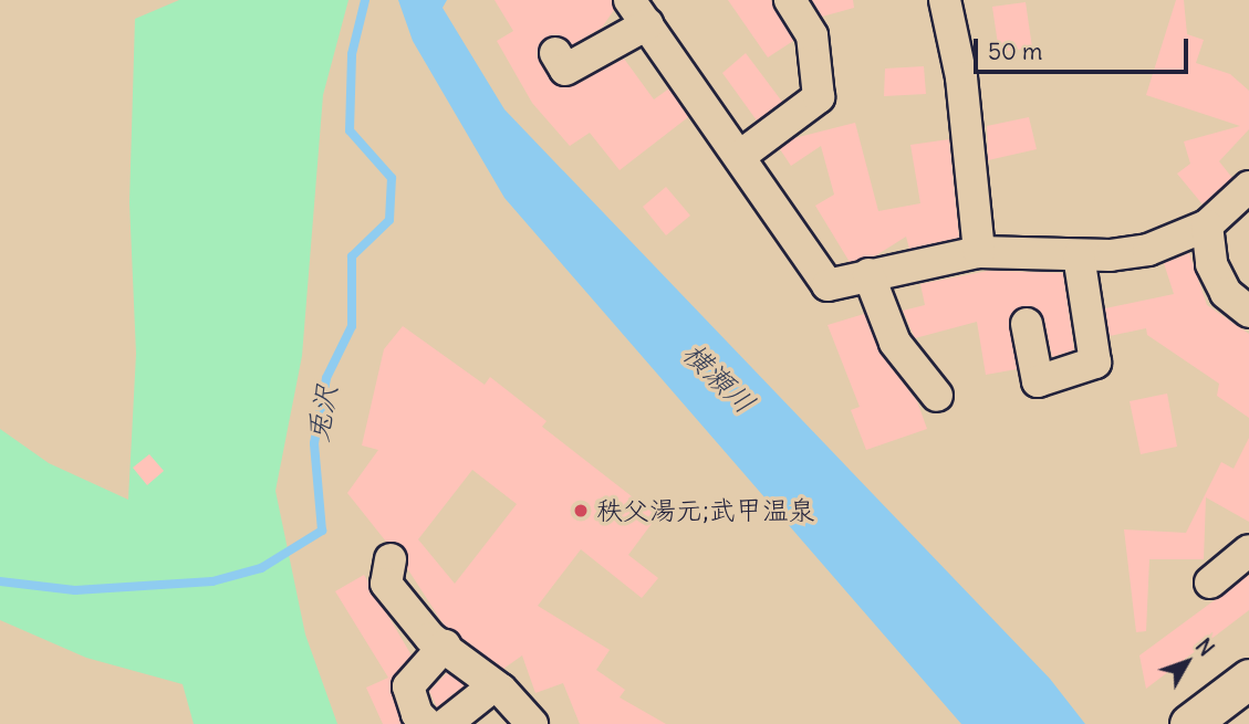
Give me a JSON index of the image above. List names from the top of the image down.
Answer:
{
  "water": ["横瀬川", "兎沢"],
  "places": ["秩父湯元;武甲温泉"],
  "scale_bar": "50 m",
  "north": "top right"
}
